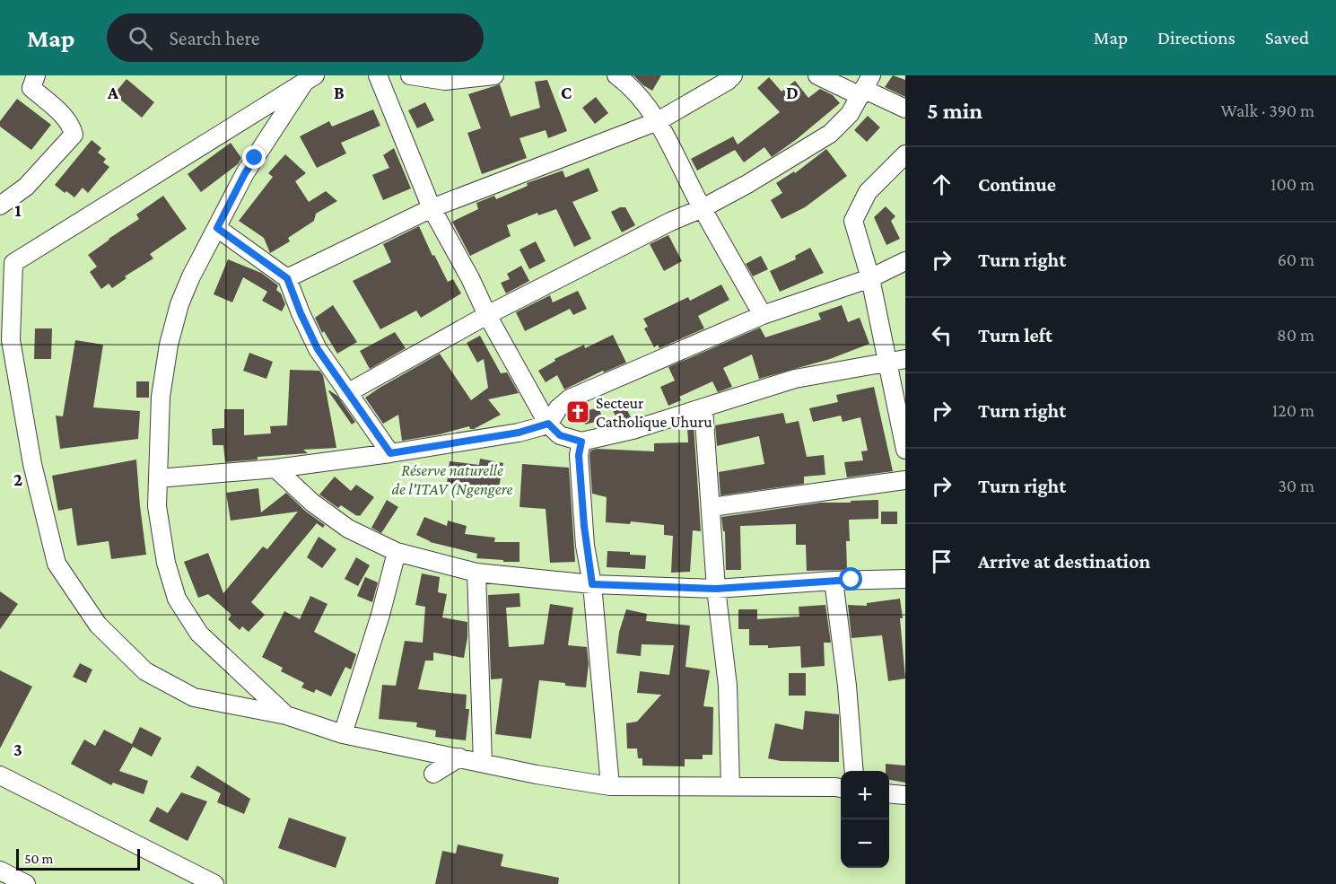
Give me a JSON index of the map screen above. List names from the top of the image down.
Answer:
{
  "parks": ["Réserve naturelle de l'ITAV (Ngengere"],
  "places": {
    "church": ["Secteur Catholique Uhuru"]
  },
  "scale_bar": "50 m",
  "page": {
    "header": "Map",
    "search": "Search here",
    "nav": ["Map", "Directions", "Saved"],
    "heading": ["5 min", "Walk · 390 m"],
    "list": [
      ["Continue", "100 m"],
      ["Turn right", "60 m"],
      ["Turn left", "80 m"],
      ["Turn right", "120 m"],
      ["Turn right", "30 m"],
      "Arrive at destination"
    ],
    "map_buttons": ["+", "−"],
    "scale": "50 m"
  },
  "grid": {
    "columns": [
      "A",
      "B",
      "C",
      "D"
    ],
    "rows": ["1", "2", "3"]
  }
}
